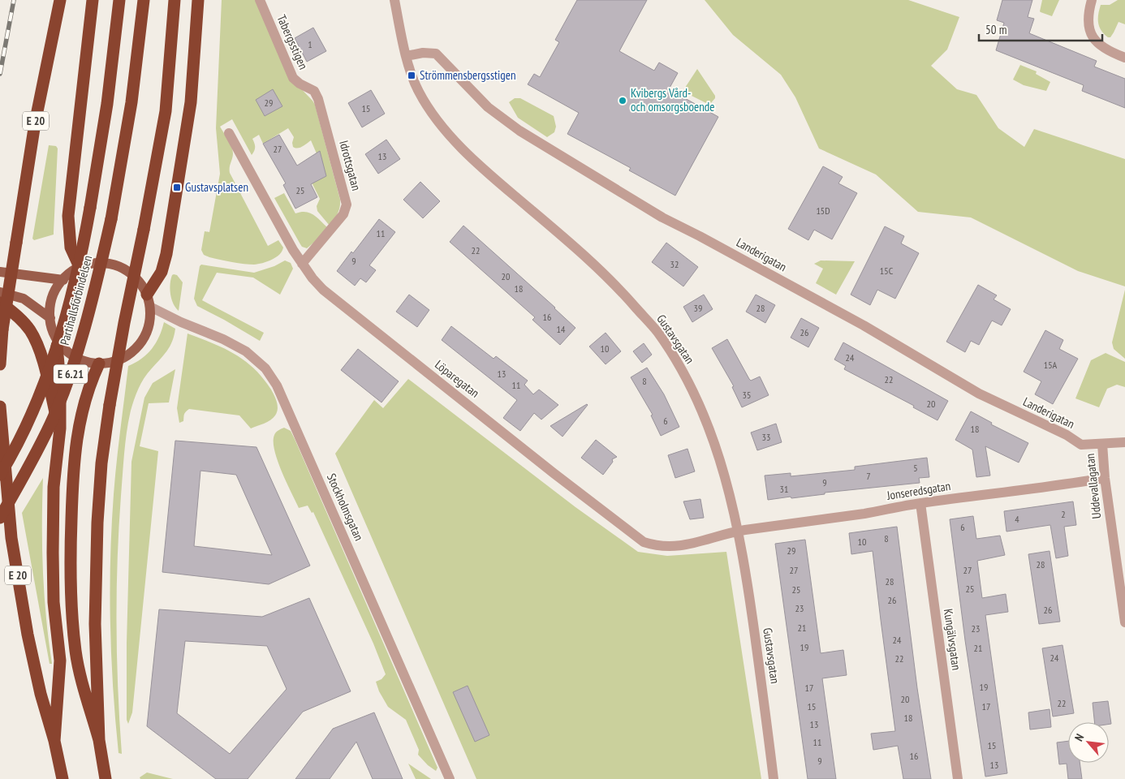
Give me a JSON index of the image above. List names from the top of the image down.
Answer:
{
  "streets": {
    "highway": ["E 20", "Partihallsförbindelsen", "E 6.21"],
    "street": [
      "Tabergsstigen",
      "Idrottsgatan",
      "Landerigatan",
      "Gustavsgatan",
      "Löparegatan",
      "Uddevallagatan",
      "Jonseredsgatan",
      "Stockholmsgatan",
      "Kungälvsgatan"
    ]
  },
  "crossings": [
    ["Tabergsstigen", "Idrottsgatan"],
    ["Idrottsgatan", "Löparegatan"],
    ["Landerigatan", "Gustavsgatan"],
    ["Landerigatan", "Uddevallagatan"],
    ["Gustavsgatan", "Löparegatan"],
    ["Gustavsgatan", "Jonseredsgatan"],
    ["Löparegatan", "Jonseredsgatan"],
    ["Uddevallagatan", "Jonseredsgatan"],
    ["Jonseredsgatan", "Kungälvsgatan"]
  ],
  "places": {
    "transit": ["Strömmensbergsstigen", "Gustavsplatsen"],
    "other": ["Kvibergs Vård- och omsorgsboende"]
  },
  "house_numbers": [
    "1",
    "29",
    "15",
    "27",
    "13",
    "25",
    "15D",
    "11",
    "22",
    "9",
    "32",
    "15C",
    "20",
    "18",
    "39",
    "28",
    "16",
    "14",
    "26",
    "10",
    "24",
    "15A",
    "13",
    "22",
    "8",
    "11",
    "35",
    "20",
    "6",
    "18",
    "33",
    "5",
    "7",
    "9",
    "31",
    "2",
    "4",
    "6",
    "8",
    "10",
    "29",
    "28",
    "27",
    "27",
    "28",
    "25",
    "25",
    "26",
    "23",
    "26",
    "21",
    "23",
    "24",
    "19",
    "21",
    "24",
    "22",
    "19",
    "17",
    "20",
    "22",
    "15",
    "17",
    "18",
    "13",
    "11",
    "15",
    "16",
    "9",
    "13"
  ],
  "scale_bar": "50 m",
  "north": "top left"
}
